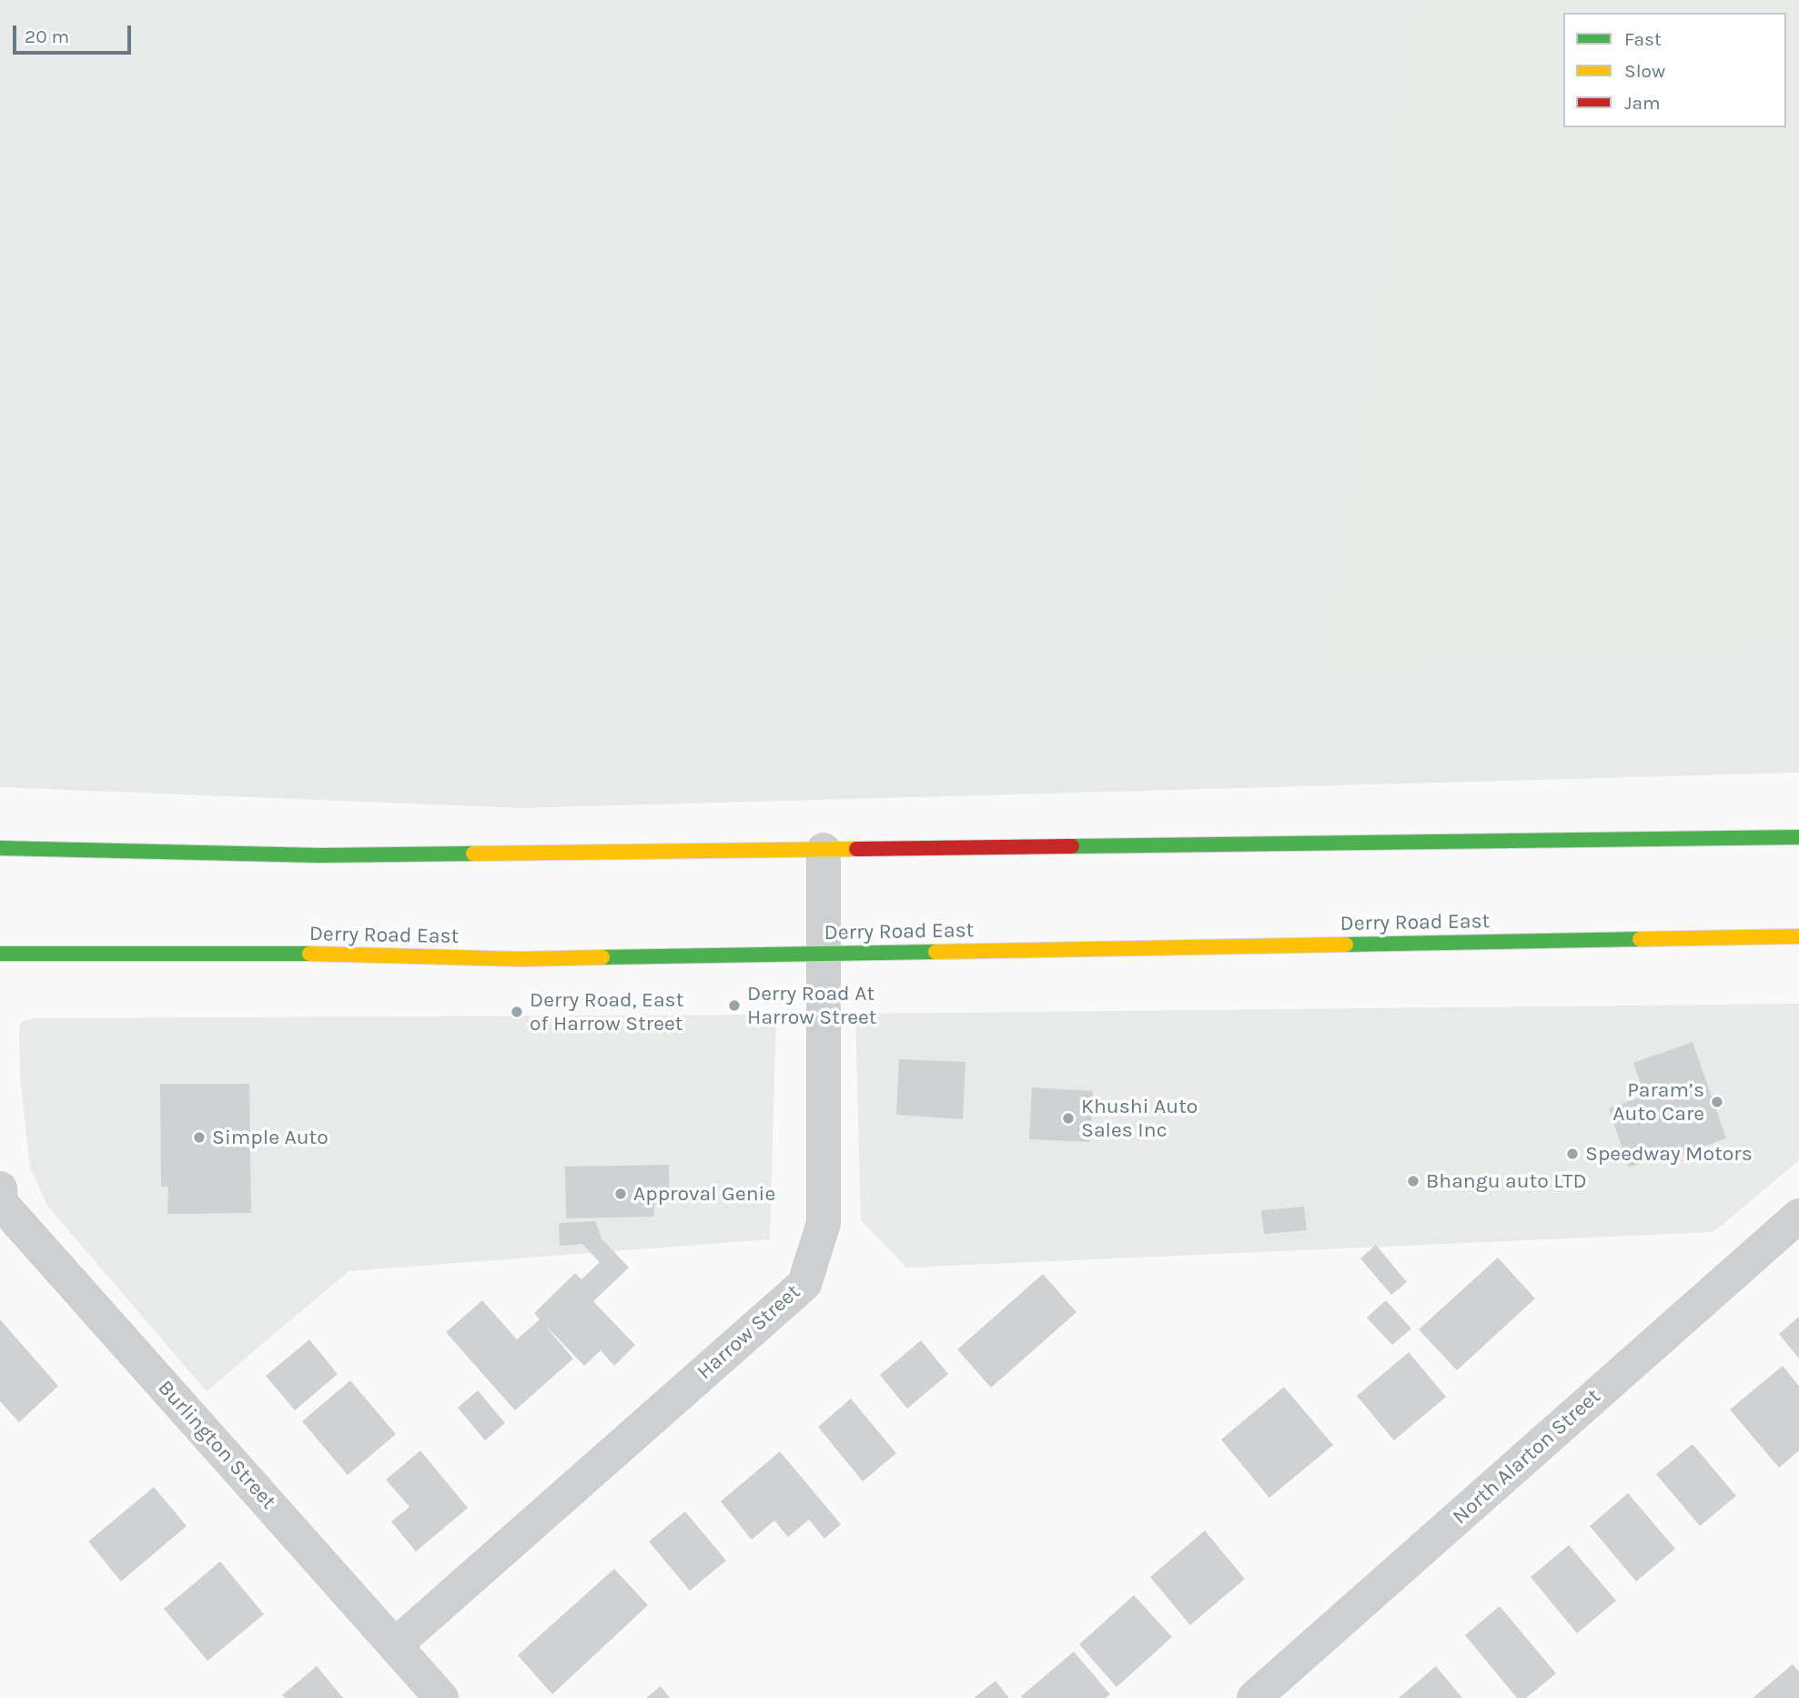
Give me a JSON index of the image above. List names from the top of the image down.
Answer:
{
  "streets": {
    "main road": ["Derry Road East"],
    "street": ["Harrow Street", "Burlington Street", "North Alarton Street"]
  },
  "crossings": [
    ["Derry Road East", "Harrow Street"],
    ["Harrow Street", "Burlington Street"]
  ],
  "places": [
    "Derry Road At Harrow Street",
    "Derry Road, East of Harrow Street",
    "Param’s Auto Care",
    "Khushi Auto Sales Inc",
    "Simple Auto",
    "Speedway Motors",
    "Bhangu auto LTD",
    "Approval Genie"
  ],
  "legend": ["Fast", "Slow", "Jam"],
  "scale_bar": "20 m"
}
